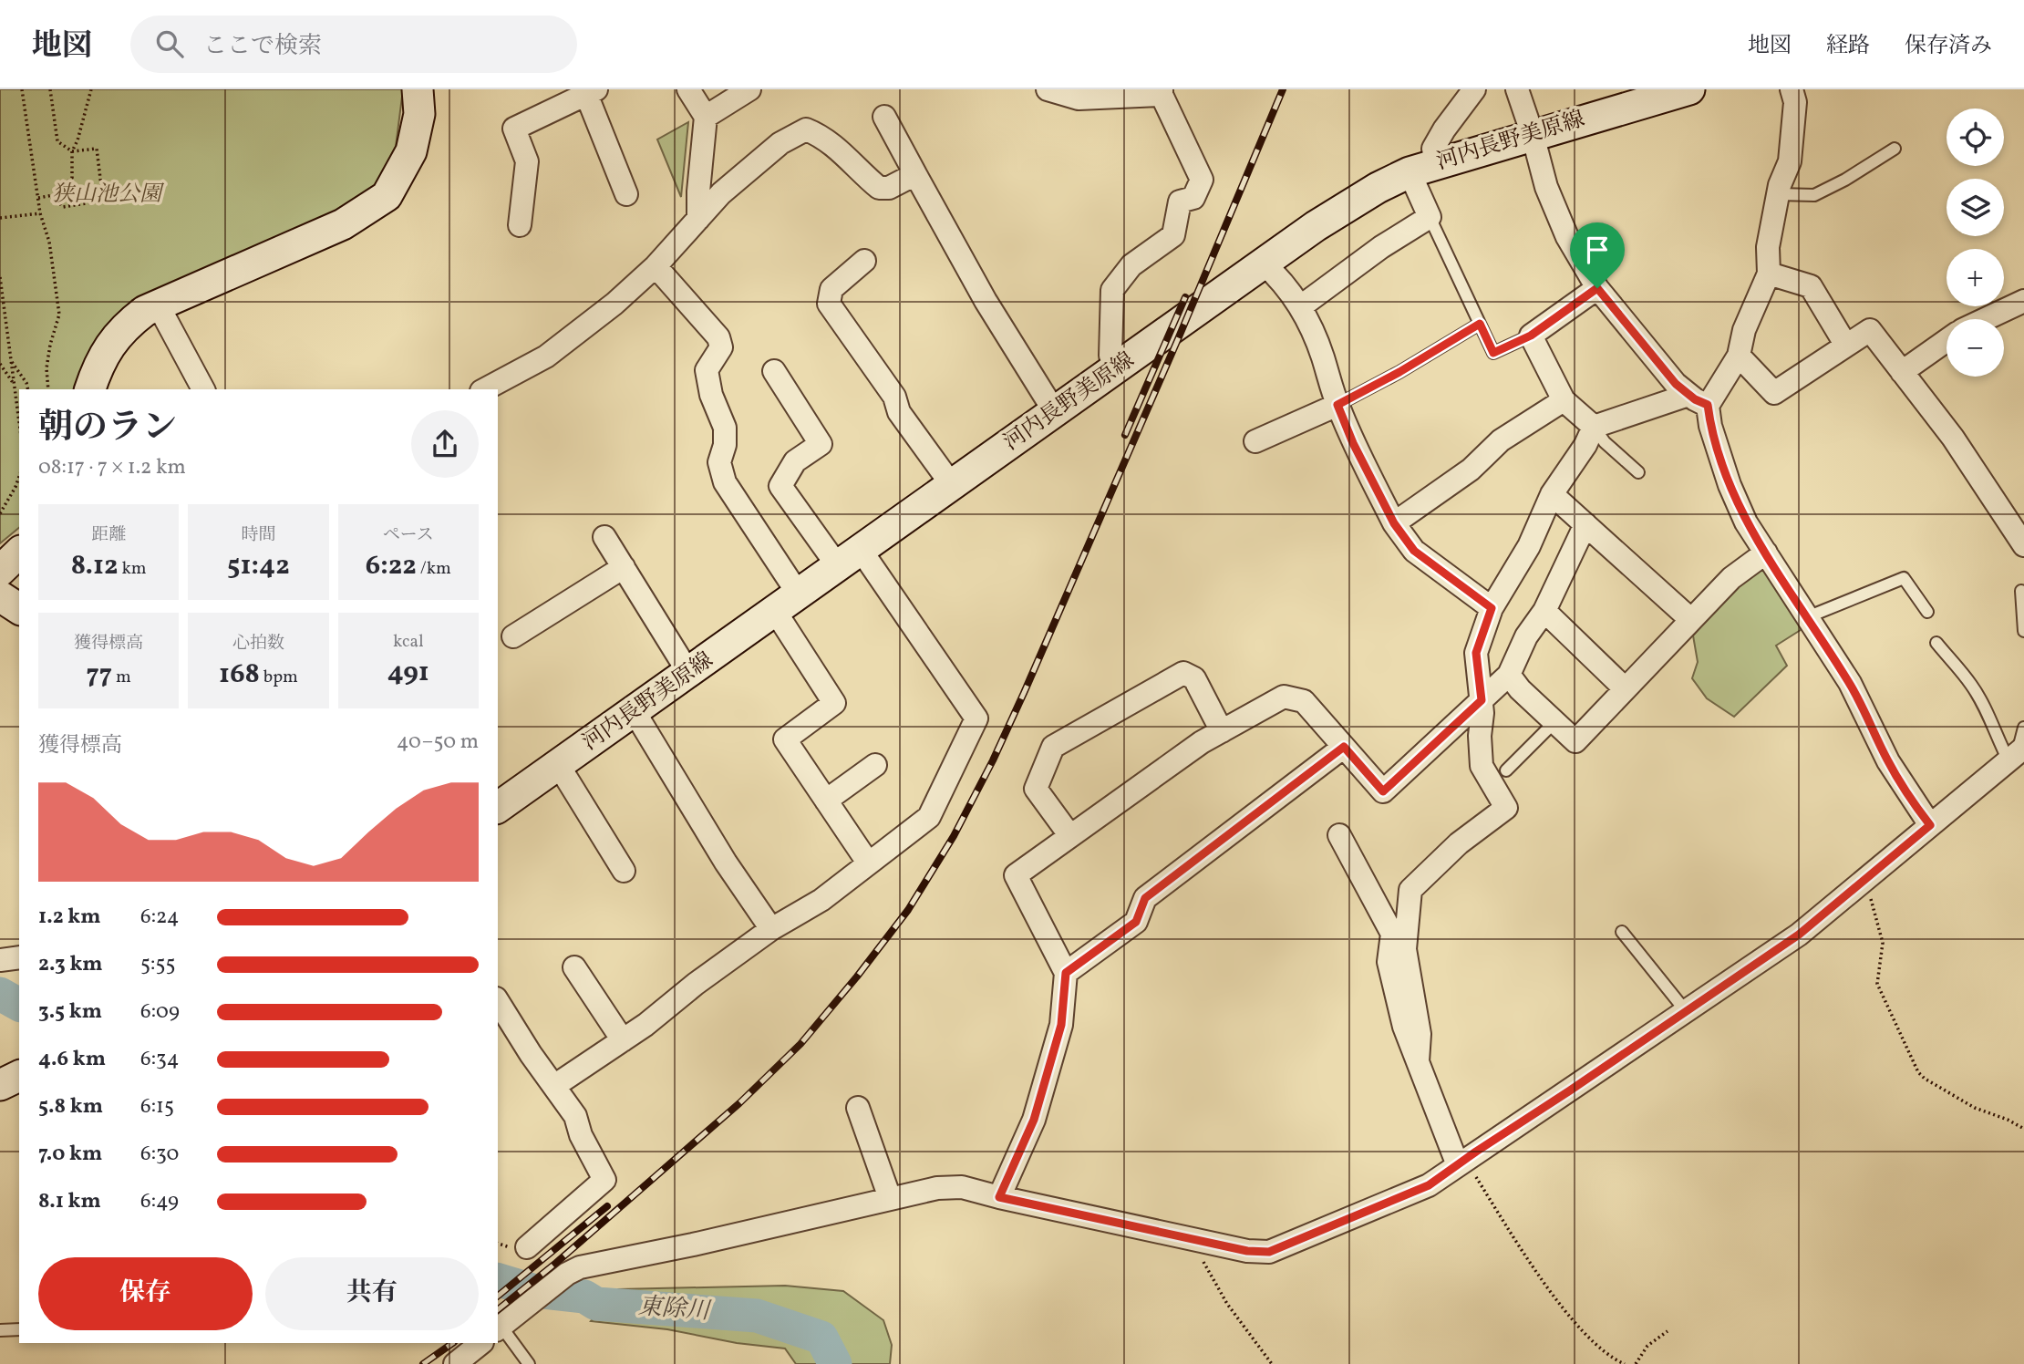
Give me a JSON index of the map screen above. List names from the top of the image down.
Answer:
{
  "streets": {
    "main road": ["河内長野美原線"]
  },
  "water": ["東除川"],
  "parks": ["狭山池公園"],
  "page": {
    "header": "地図",
    "search": "ここで検索",
    "nav": ["地図", "経路", "保存済み"],
    "map_buttons": ["+", "−"],
    "heading": ["朝のラン", "08:17 · 7 × 1.2 km"],
    "stats": [
      ["距離", "8.12 km"],
      ["時間", "51:42"],
      ["ペース", "6:22 /km"],
      ["獲得標高", "77 m"],
      ["心拍数", "168 bpm"],
      ["kcal", "491"]
    ],
    "chart": ["獲得標高", "40–50 m"],
    "list": [
      {
        "name": "1.2 km",
        "note": "6:24"
      },
      {
        "name": "2.3 km",
        "note": "5:55"
      },
      {
        "name": "3.5 km",
        "note": "6:09"
      },
      {
        "name": "4.6 km",
        "note": "6:34"
      },
      {
        "name": "5.8 km",
        "note": "6:15"
      },
      {
        "name": "7.0 km",
        "note": "6:30"
      },
      {
        "name": "8.1 km",
        "note": "6:49"
      }
    ],
    "buttons": ["保存", "共有"]
  }
}
